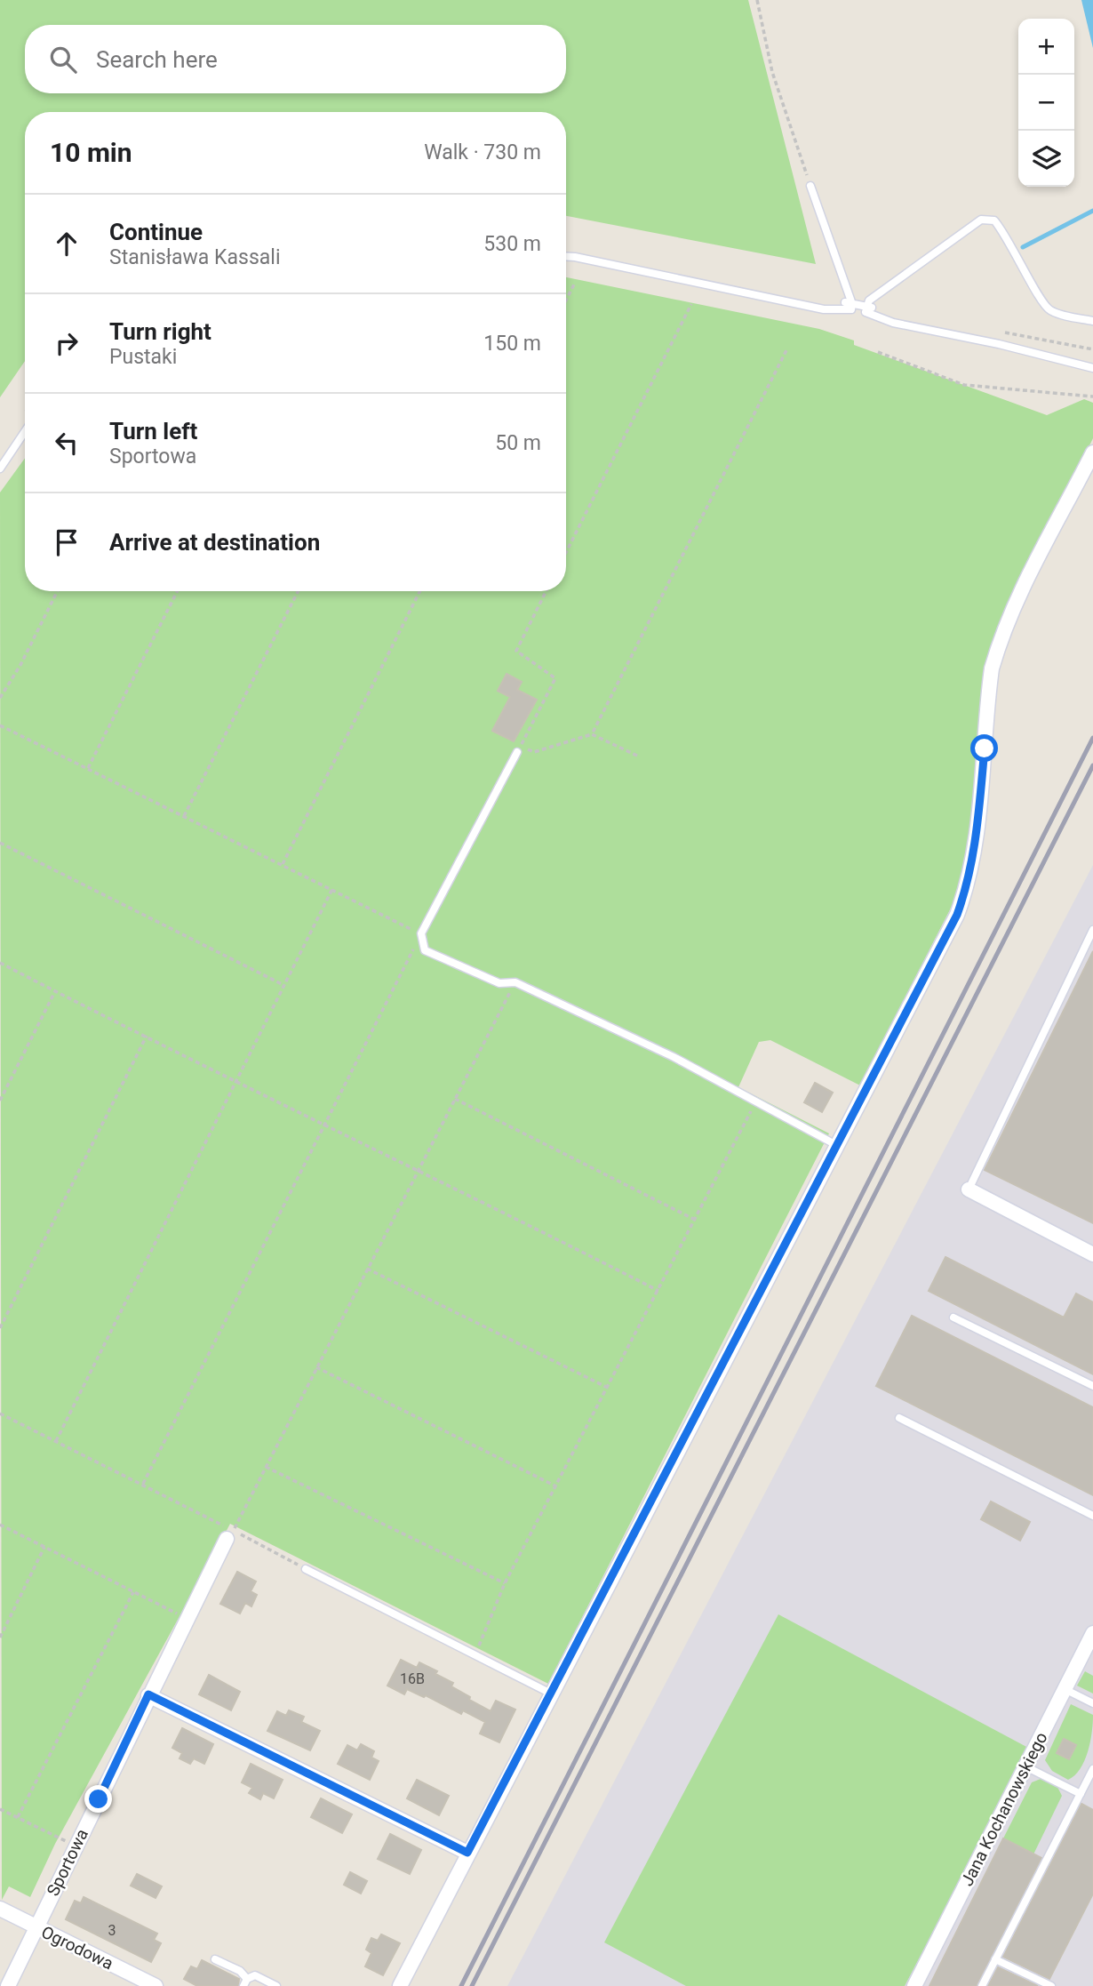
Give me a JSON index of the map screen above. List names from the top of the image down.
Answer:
{
  "streets": {
    "street": ["Jana Kochanowskiego", "Sportowa", "Ogrodowa"]
  },
  "crossings": [
    ["Sportowa", "Ogrodowa"]
  ],
  "house_numbers": ["16B", "3"],
  "page": {
    "map_buttons": ["+", "−"],
    "search": "Search here",
    "heading": ["10 min", "Walk · 730 m"],
    "list": [
      ["Continue", "Stanisława Kassali", "530 m"],
      ["Turn right", "Pustaki", "150 m"],
      ["Turn left", "Sportowa", "50 m"],
      "Arrive at destination"
    ]
  }
}
